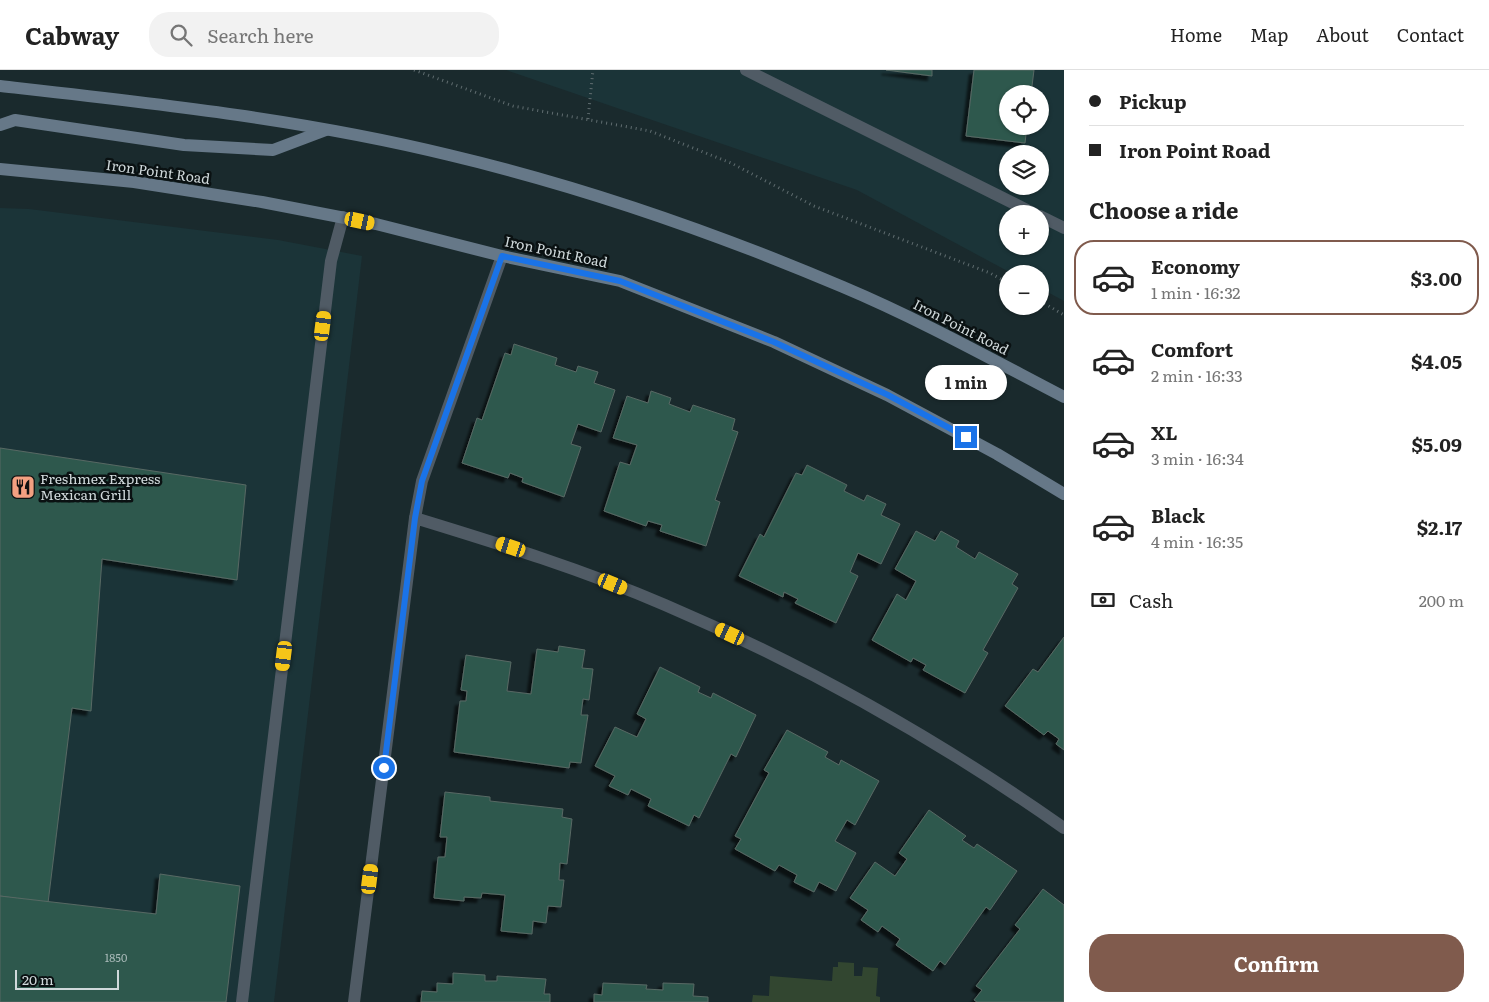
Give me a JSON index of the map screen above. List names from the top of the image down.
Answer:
{
  "streets": {
    "main road": ["Iron Point Road"]
  },
  "places": {
    "restaurant": ["Freshmex Express Mexican Grill"]
  },
  "house_numbers": ["1850"],
  "scale_bar": "20 m",
  "page": {
    "header": "Cabway",
    "search": "Search here",
    "nav": [
      "Home",
      "Map",
      "About",
      "Contact"
    ],
    "banner": ["Pickup", "Iron Point Road"],
    "map_buttons": ["+", "−"],
    "heading": "Choose a ride",
    "list": [
      {
        "name": "Economy",
        "note": "1 min · 16:32",
        "value": "$3.00"
      },
      {
        "name": "Comfort",
        "note": "2 min · 16:33",
        "value": "$4.05"
      },
      {
        "name": "XL",
        "note": "3 min · 16:34",
        "value": "$5.09"
      },
      {
        "name": "Black",
        "note": "4 min · 16:35",
        "value": "$2.17"
      }
    ],
    "bubble": "1 min",
    "pay": ["Cash", "200 m"],
    "buttons": "Confirm",
    "scale": "20 m"
  }
}
